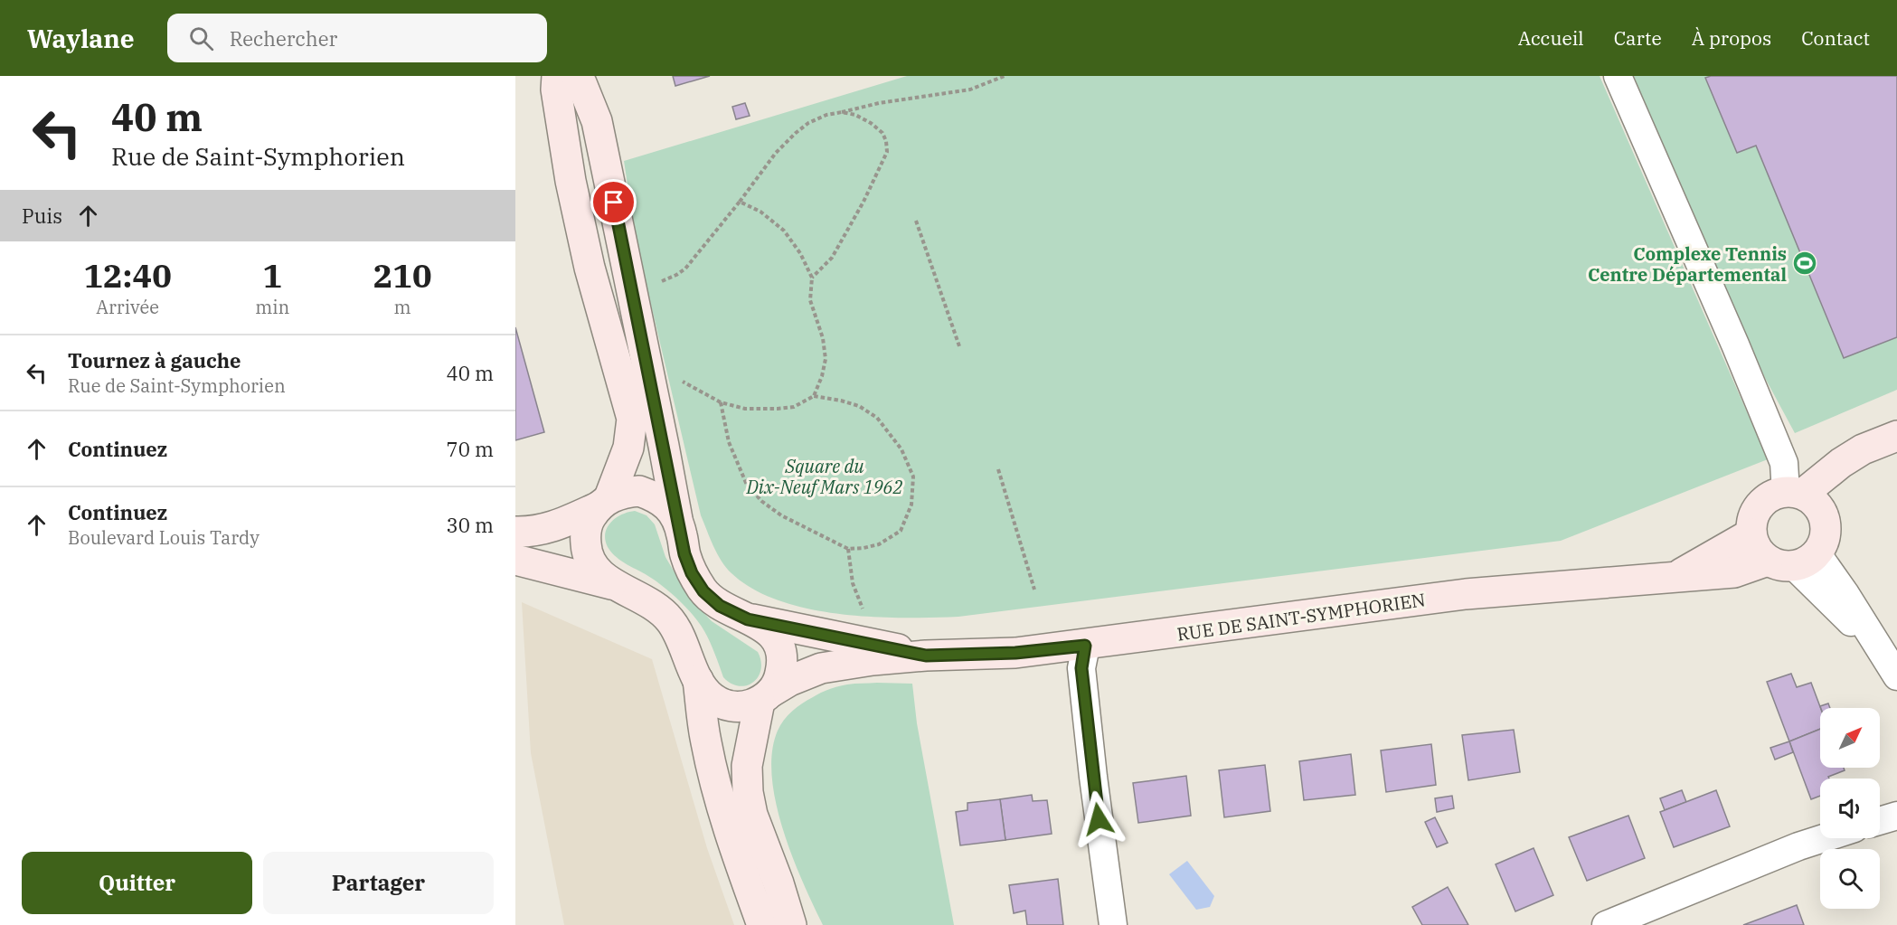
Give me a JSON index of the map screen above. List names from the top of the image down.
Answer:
{
  "streets": {
    "street": ["RUE DE SAINT-SYMPHORIEN"]
  },
  "parks": ["Square du Dix-Neuf Mars 1962"],
  "places": {
    "sports": ["Complexe Tennis Centre Départemental"]
  },
  "north": "top right",
  "page": {
    "header": "Waylane",
    "search": "Rechercher",
    "nav": [
      "Accueil",
      "Carte",
      "À propos",
      "Contact"
    ],
    "turn": ["40 m", "Rue de Saint-Symphorien"],
    "then": "Puis",
    "eta": [
      "12:40",
      "Arrivée",
      "1",
      "min",
      "210",
      "m"
    ],
    "list": [
      {
        "name": "Tournez à gauche",
        "note": "Rue de Saint-Symphorien",
        "value": "40 m"
      },
      {
        "name": "Continuez",
        "value": "70 m"
      },
      {
        "name": "Continuez",
        "note": "Boulevard Louis Tardy",
        "value": "30 m"
      }
    ],
    "buttons": ["Quitter", "Partager"]
  }
}
